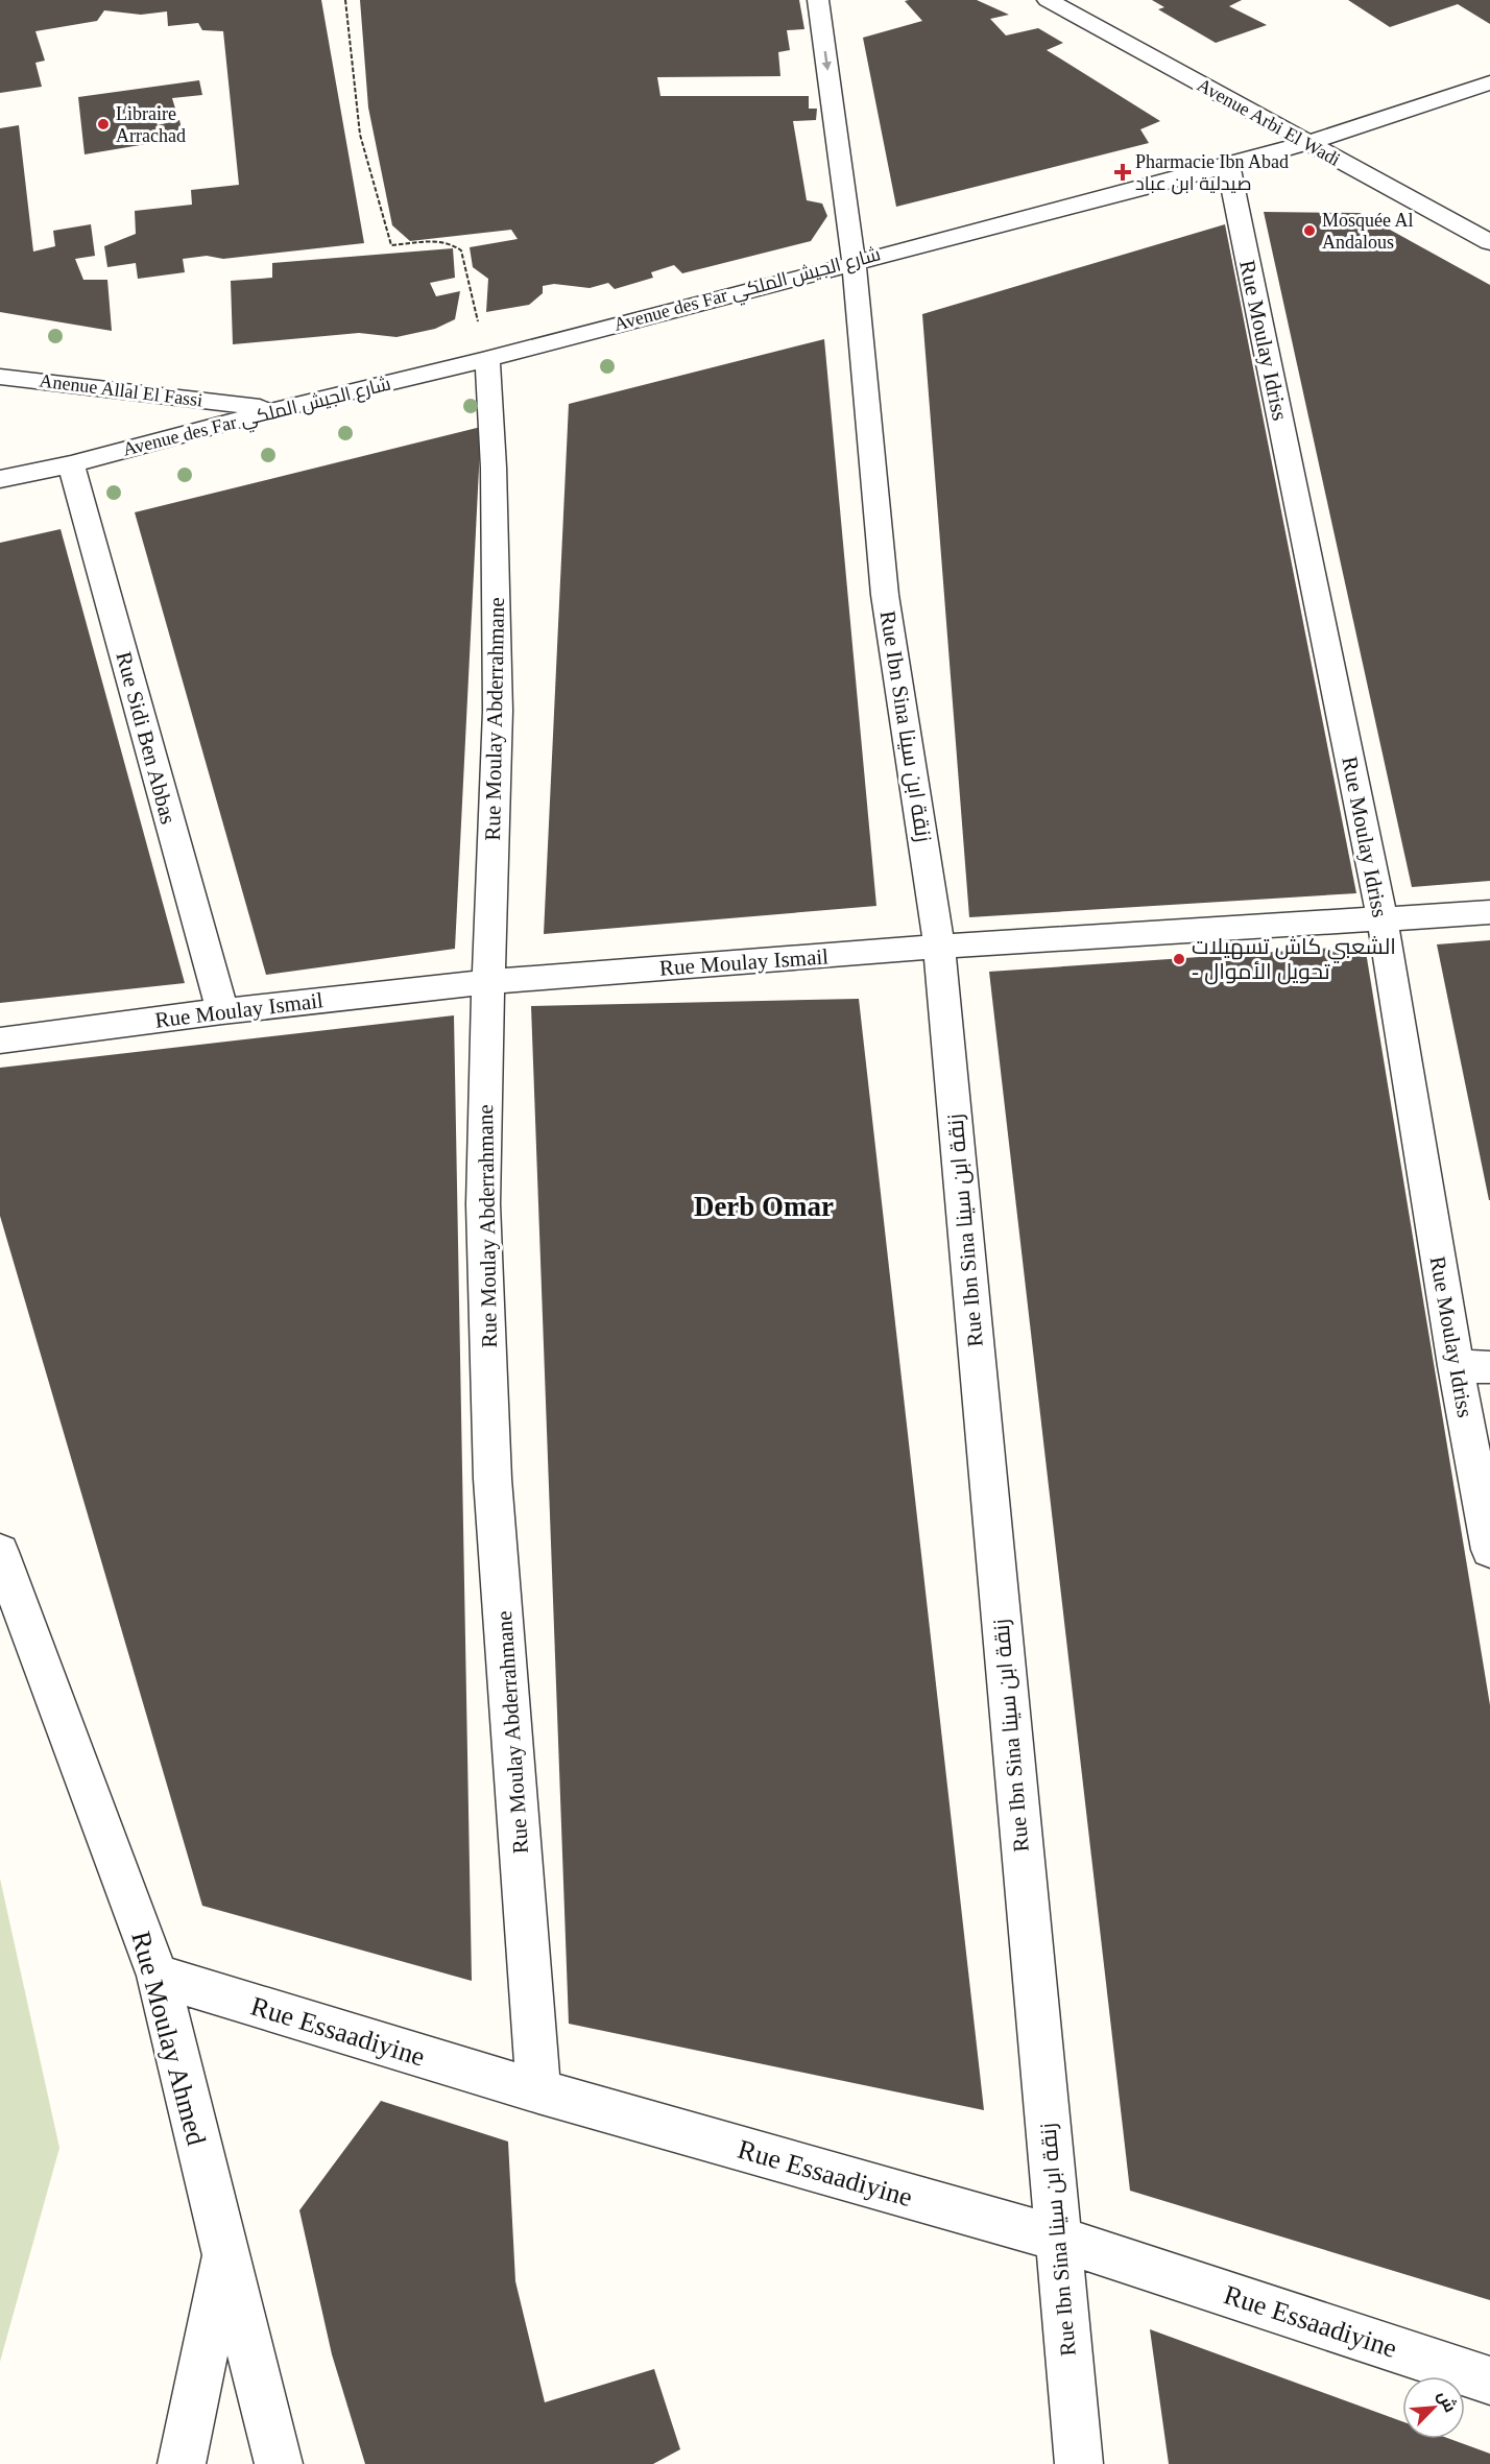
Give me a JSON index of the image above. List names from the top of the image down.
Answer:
{
  "streets": {
    "street": [
      "Avenue Arbi El Wadi",
      "Avenue des Far شارع الجيش الملكي",
      "Rue Moulay Idriss",
      "Anenue Allal El Fassi",
      "Rue Moulay Abderrahmane",
      "Rue Ibn Sina زنقة ابن سينا",
      "Rue Sidi Ben Abbas",
      "Rue Moulay Ismail",
      "Rue Essaadiyine",
      "Rue Moulay Ahmed"
    ]
  },
  "crossings": [
    ["Avenue Arbi El Wadi", "Avenue des Far شارع الجيش الملكي"],
    ["Avenue des Far شارع الجيش الملكي", "Rue Moulay Idriss"],
    ["Avenue des Far شارع الجيش الملكي", "Anenue Allal El Fassi"],
    ["Avenue des Far شارع الجيش الملكي", "Rue Moulay Abderrahmane"],
    ["Avenue des Far شارع الجيش الملكي", "Rue Ibn Sina زنقة ابن سينا"],
    ["Avenue des Far شارع الجيش الملكي", "Rue Sidi Ben Abbas"],
    ["Rue Moulay Idriss", "Rue Moulay Ismail"],
    ["Rue Moulay Abderrahmane", "Rue Moulay Ismail"],
    ["Rue Moulay Abderrahmane", "Rue Essaadiyine"],
    ["Rue Ibn Sina زنقة ابن سينا", "Rue Moulay Ismail"],
    ["Rue Ibn Sina زنقة ابن سينا", "Rue Essaadiyine"],
    ["Rue Sidi Ben Abbas", "Rue Moulay Ismail"],
    ["Rue Essaadiyine", "Rue Moulay Ahmed"]
  ],
  "districts": ["Derb Omar"],
  "places": {
    "other": ["Libraire Arrachad", "Mosquée Al Andalous", "الشعبي كاش تسهيلات - تحويل الأموال"],
    "health": ["Pharmacie Ibn Abad صيدلية ابن عباد"]
  },
  "north": "top right"
}
